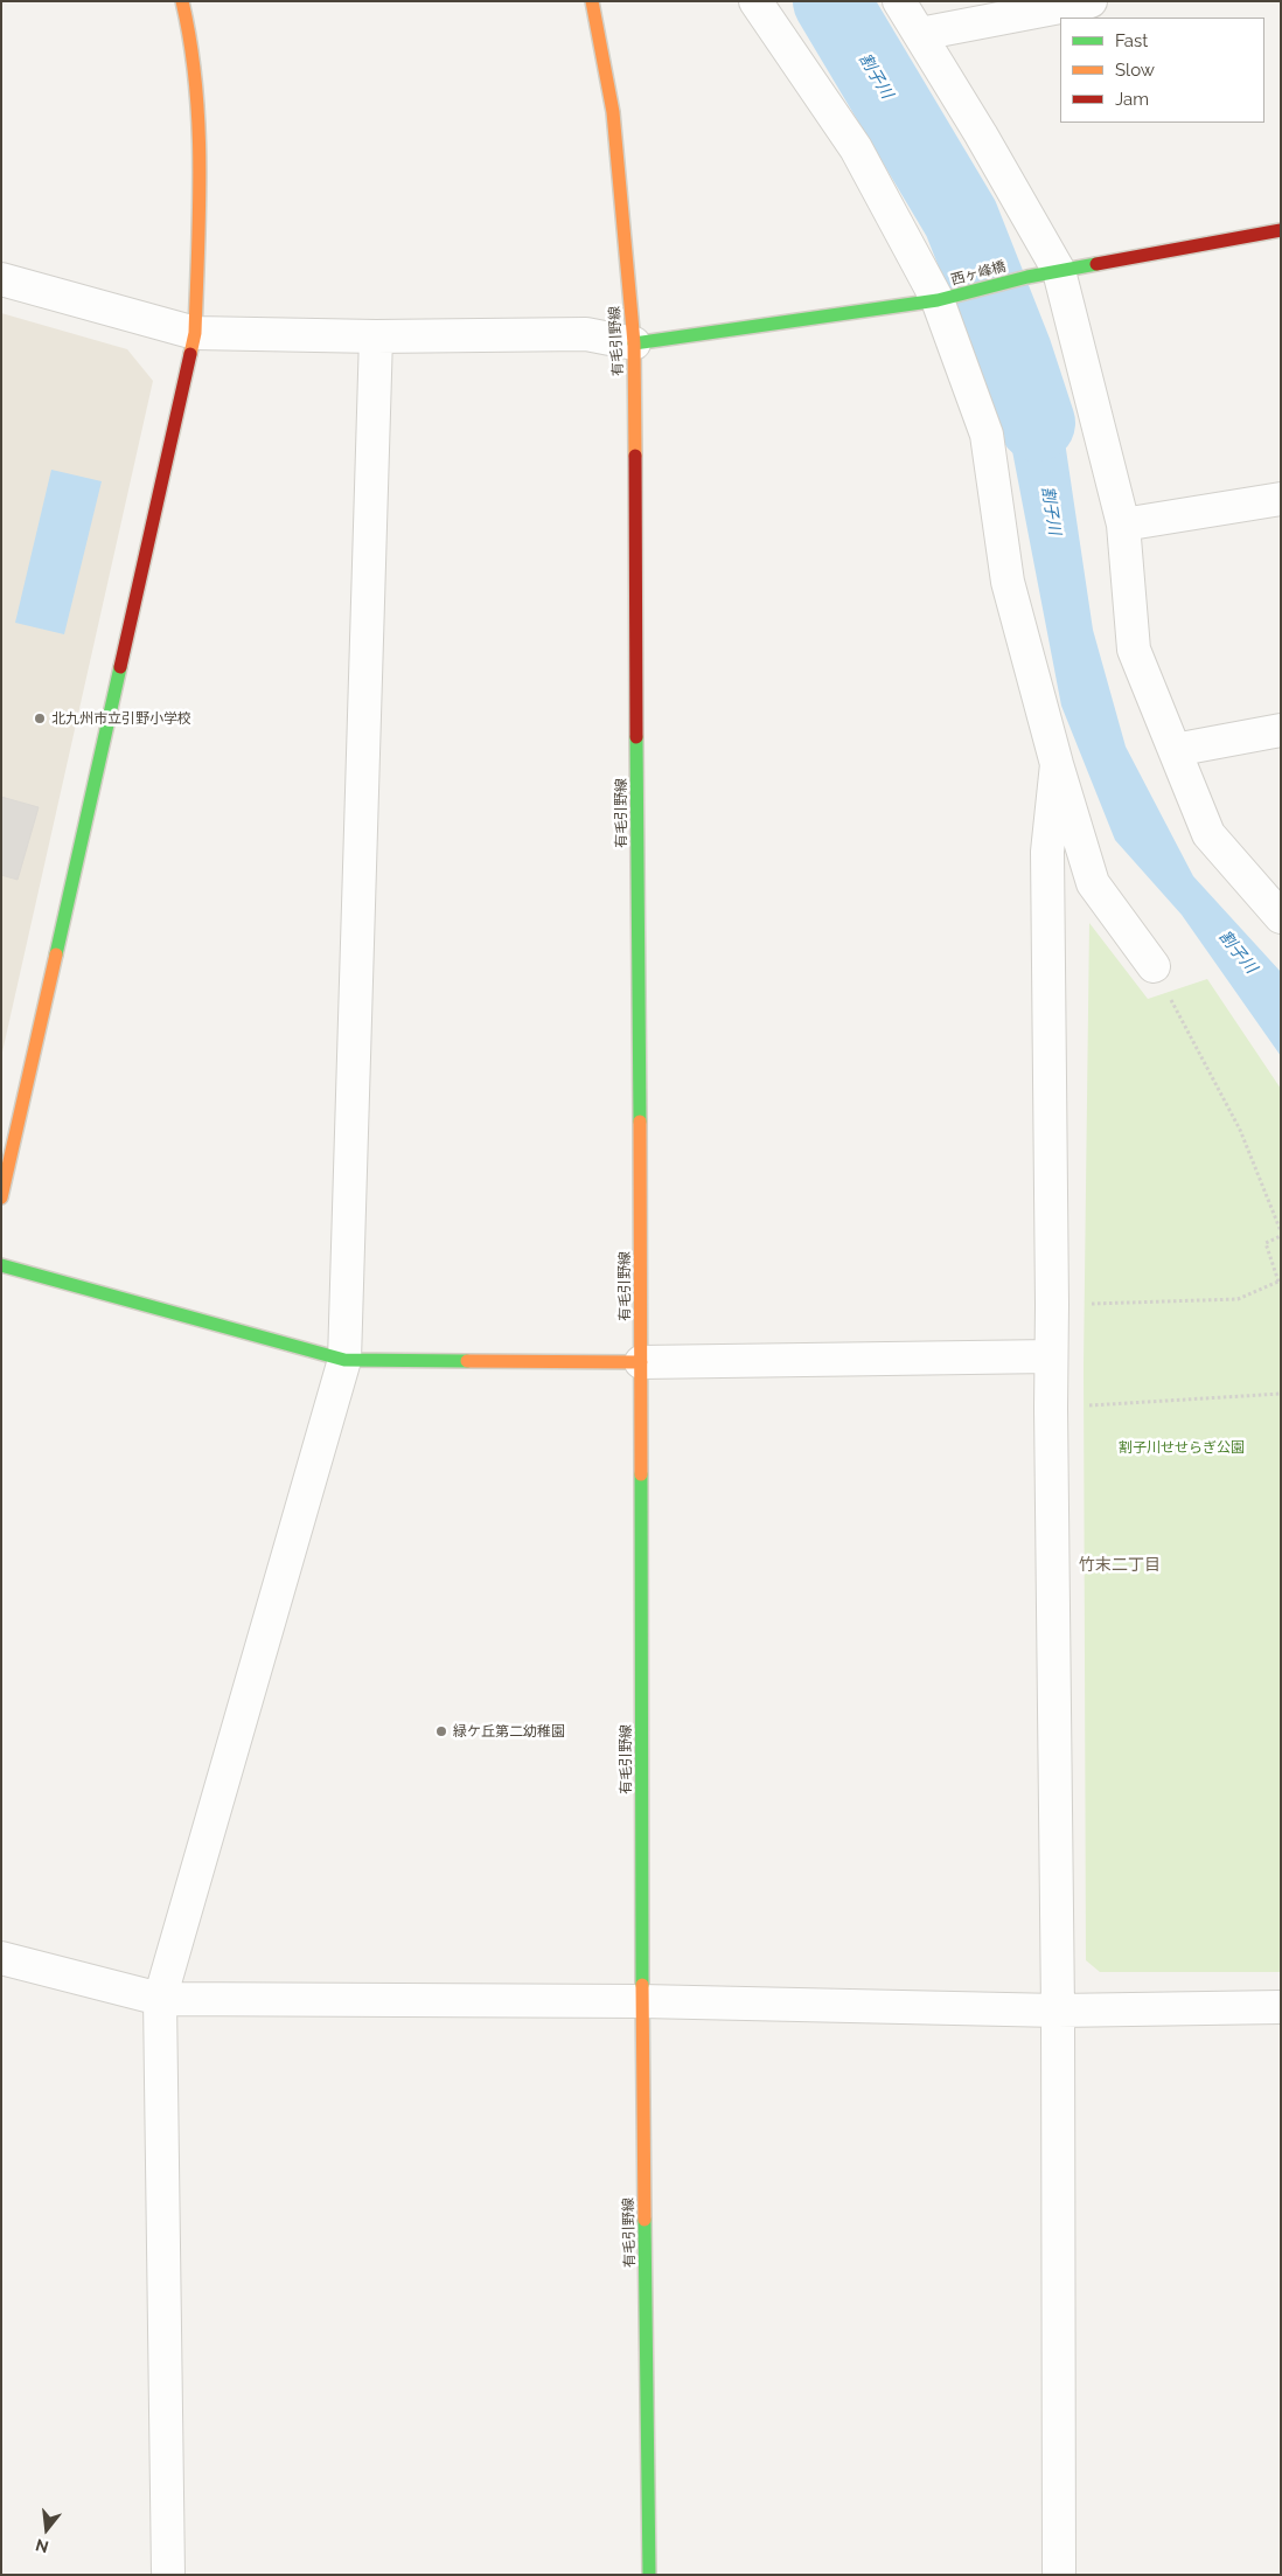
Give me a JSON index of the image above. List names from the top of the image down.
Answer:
{
  "streets": {
    "main road": ["西ヶ峰橋", "有毛引野線"]
  },
  "crossings": [
    ["西ヶ峰橋", "有毛引野線"]
  ],
  "districts": ["竹末二丁目"],
  "water": ["割子川"],
  "parks": ["割子川せせらぎ公園"],
  "places": ["北九州市立引野小学校", "緑ケ丘第二幼稚園"],
  "legend": ["Fast", "Slow", "Jam"],
  "north": "bottom"
}
